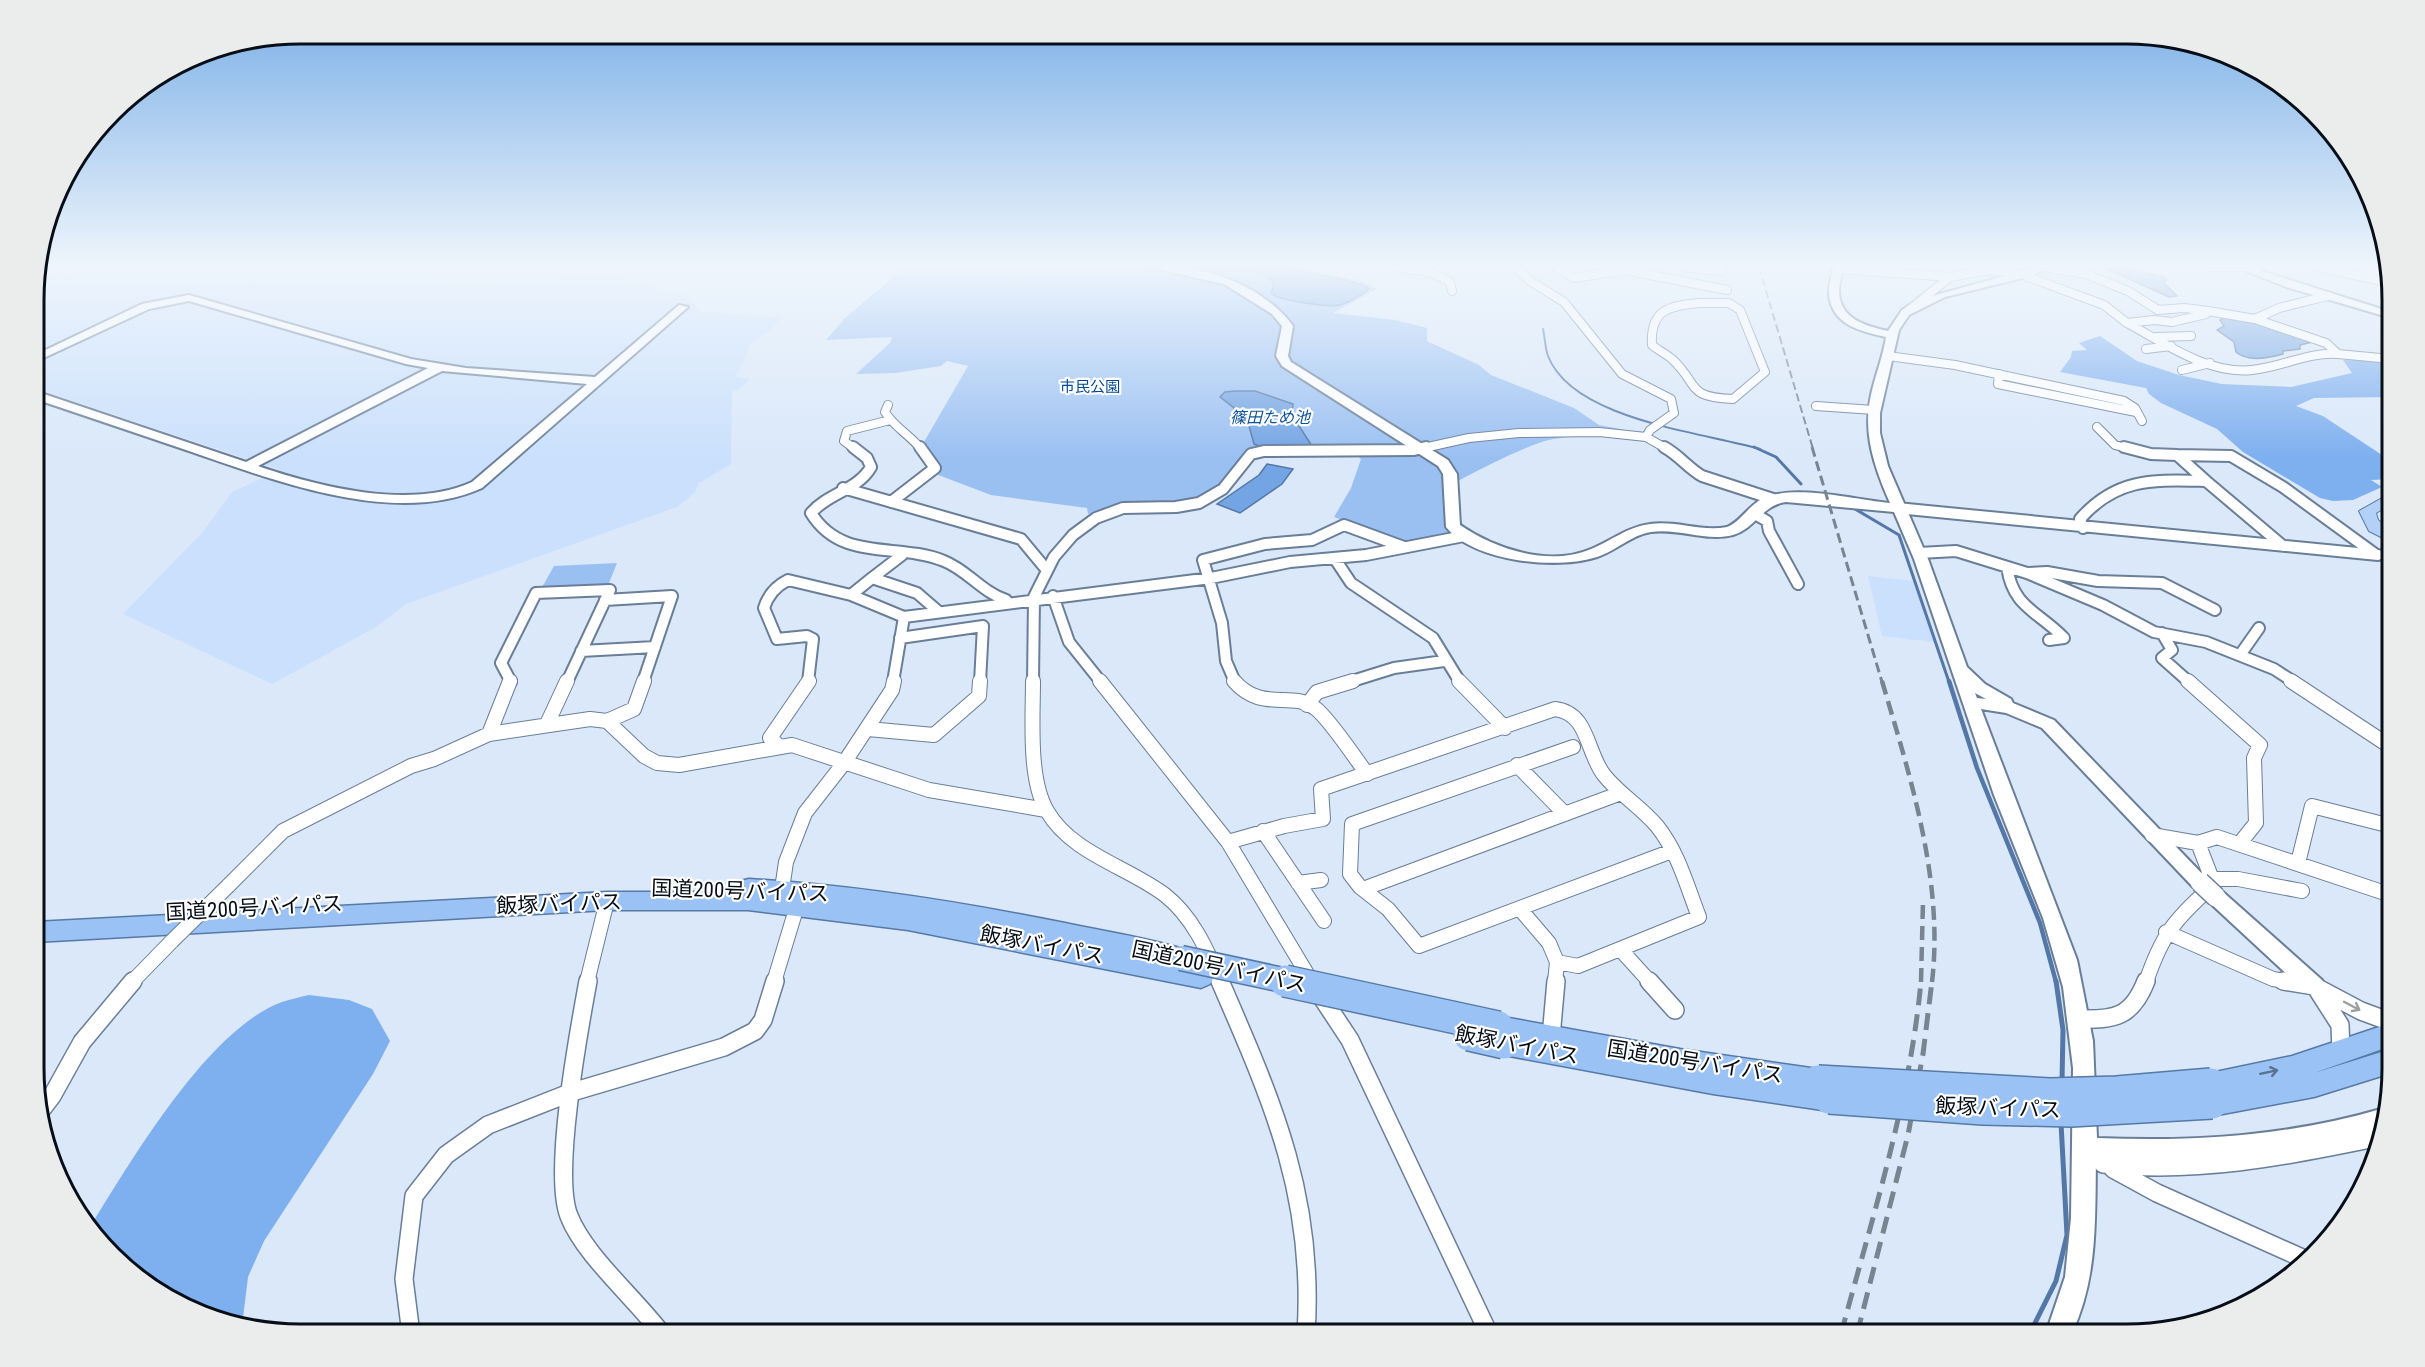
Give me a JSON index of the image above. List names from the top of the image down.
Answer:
{
  "streets": {
    "highway": ["国道200号バイパス", "飯塚バイパス"]
  },
  "crossings": [
    ["国道200号バイパス", "飯塚バイパス"]
  ],
  "water": ["篠田ため池"],
  "parks": ["市民公園"]
}
